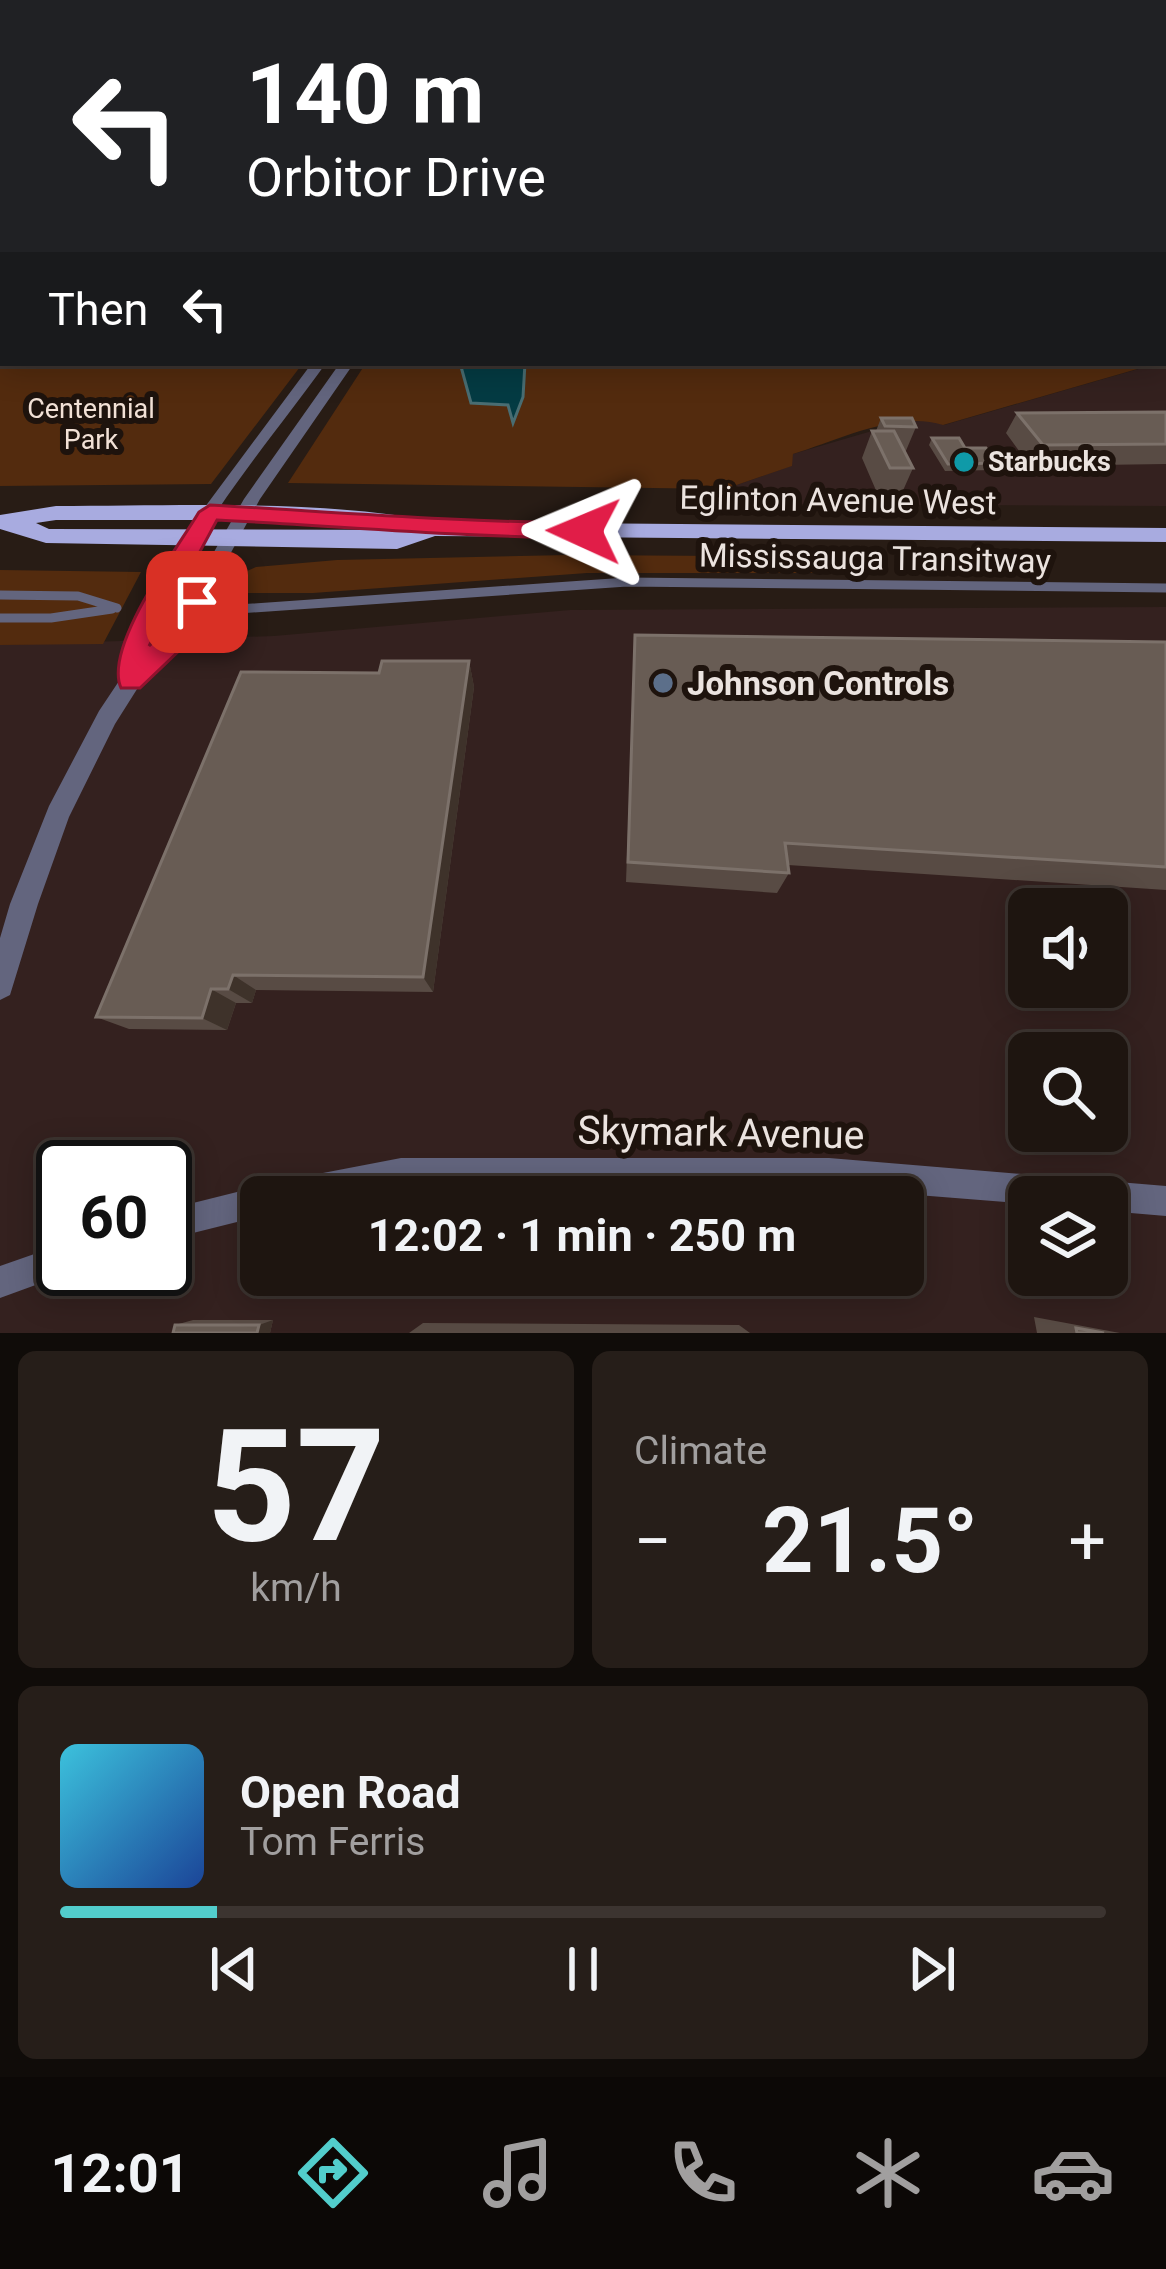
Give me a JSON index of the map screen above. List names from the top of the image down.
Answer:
{
  "streets": {
    "main road": ["Eglinton Avenue West"],
    "street": ["Skymark Avenue"],
    "lane": ["Mississauga Transitway"]
  },
  "parks": ["Centennial Park"],
  "places": ["Starbucks", "Johnson Controls"],
  "page": {
    "turn": ["140 m", "Orbitor Drive"],
    "then": "Then",
    "limit": "60",
    "trip": "12:02 · 1 min · 250 m",
    "tile": [
      ["57", "km/h"],
      "Climate"
    ],
    "heat": ["−", "21.5°", "+"],
    "song": ["Open Road", "Tom Ferris"],
    "tabs": "12:01"
  }
}
